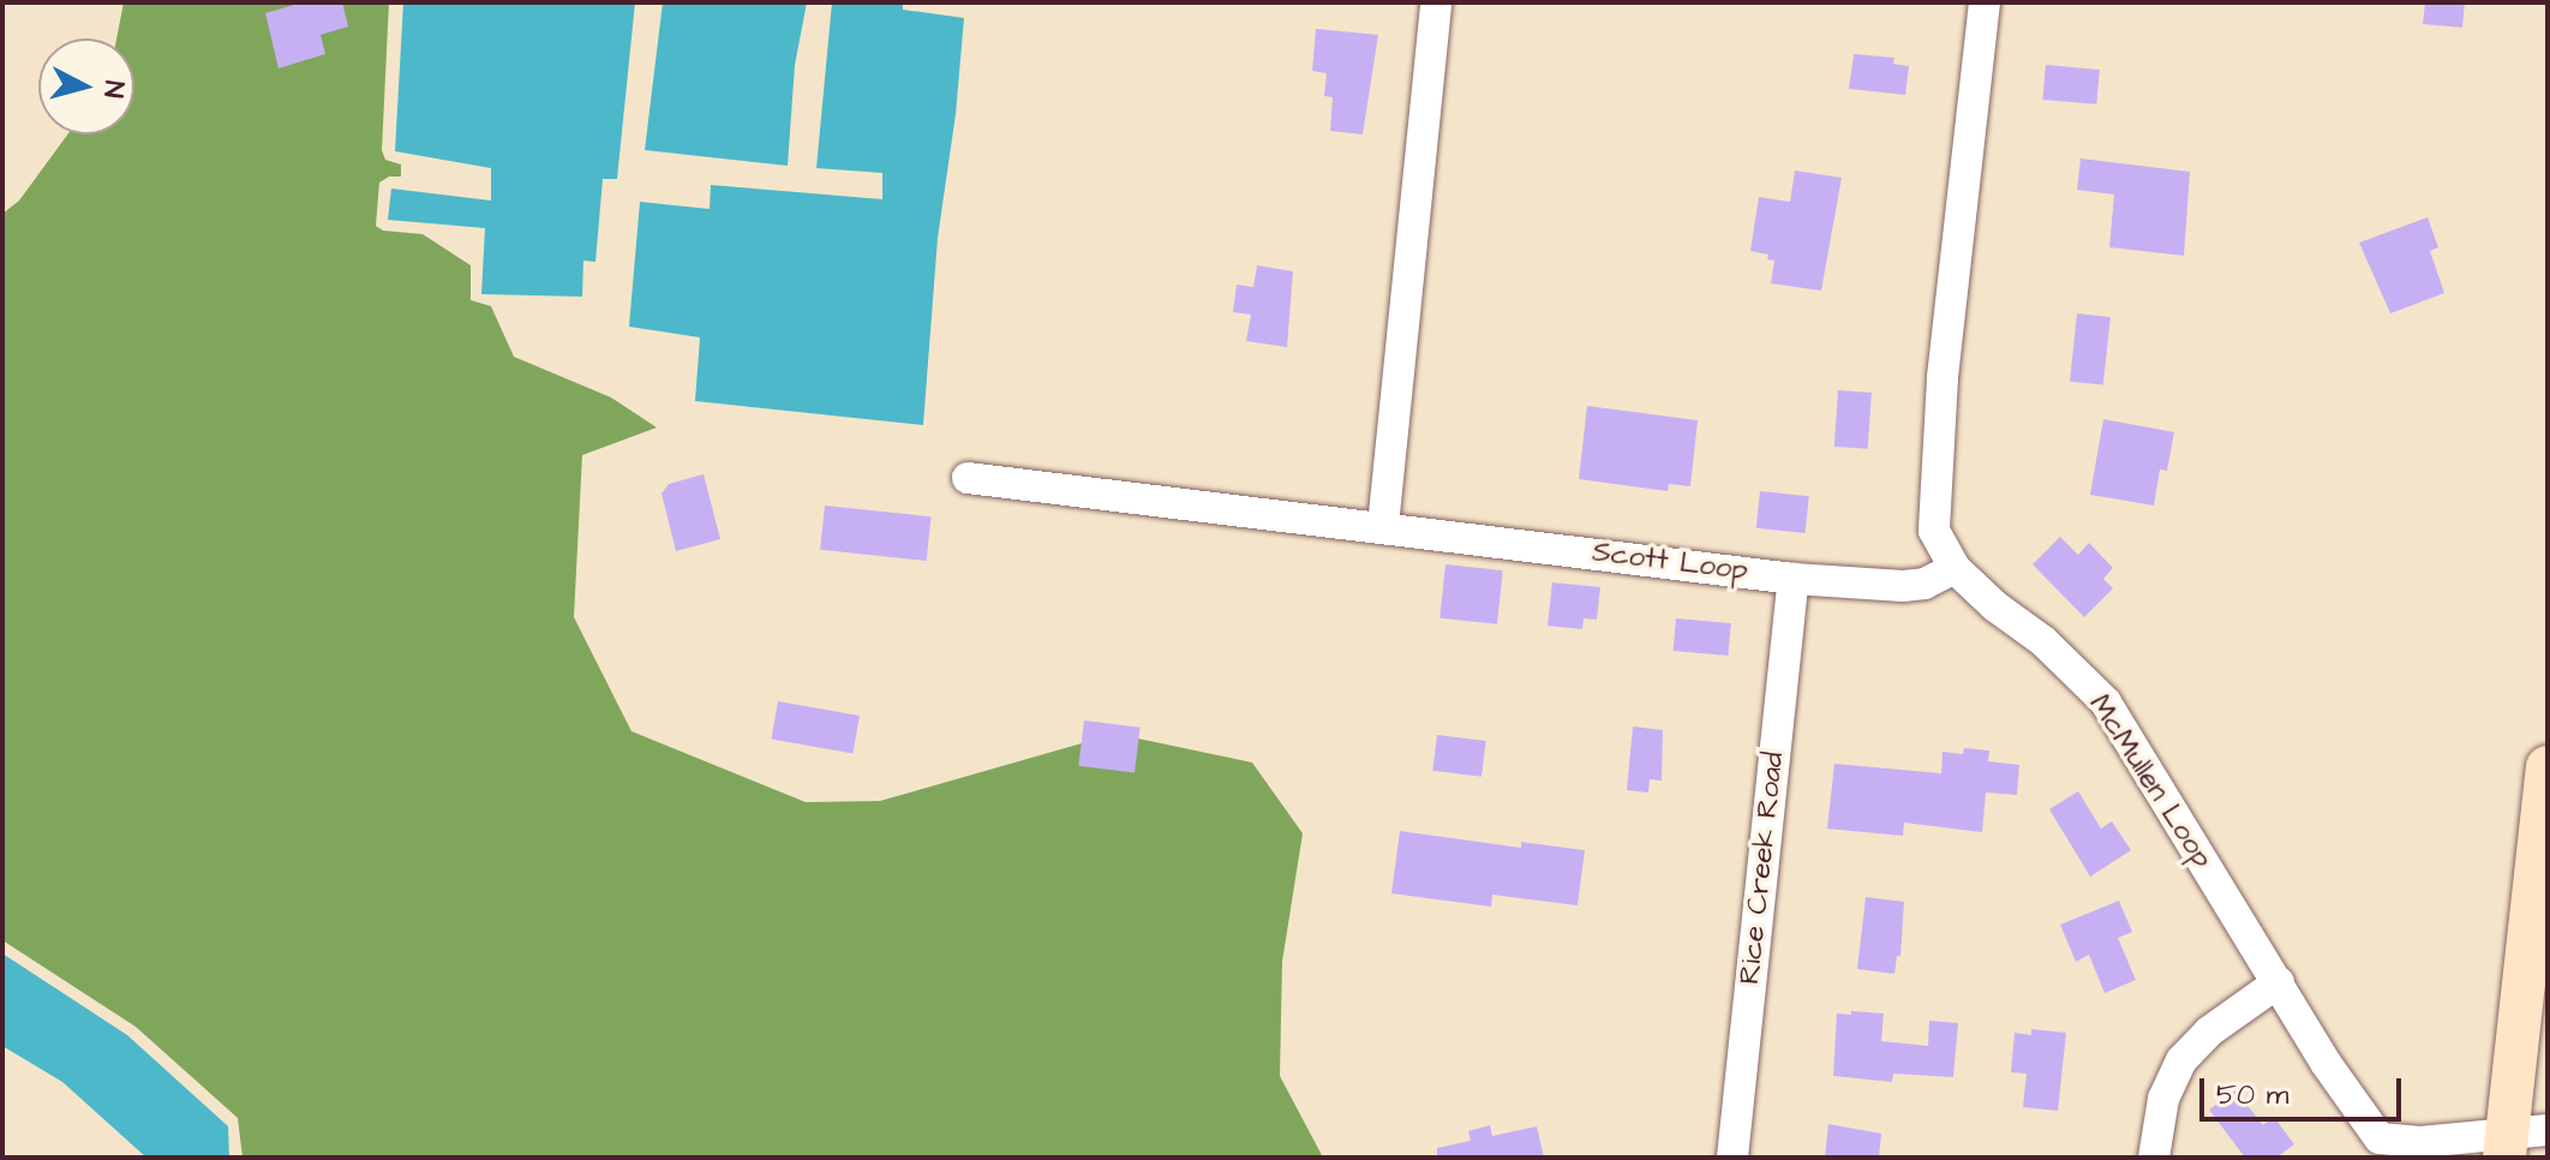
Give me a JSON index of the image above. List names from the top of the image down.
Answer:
{
  "streets": {
    "street": ["Scott Loop", "McMullen Loop", "Rice Creek Road"]
  },
  "crossings": [
    ["Scott Loop", "McMullen Loop"],
    ["Scott Loop", "Rice Creek Road"]
  ],
  "scale_bar": "50 m",
  "north": "right"
}
